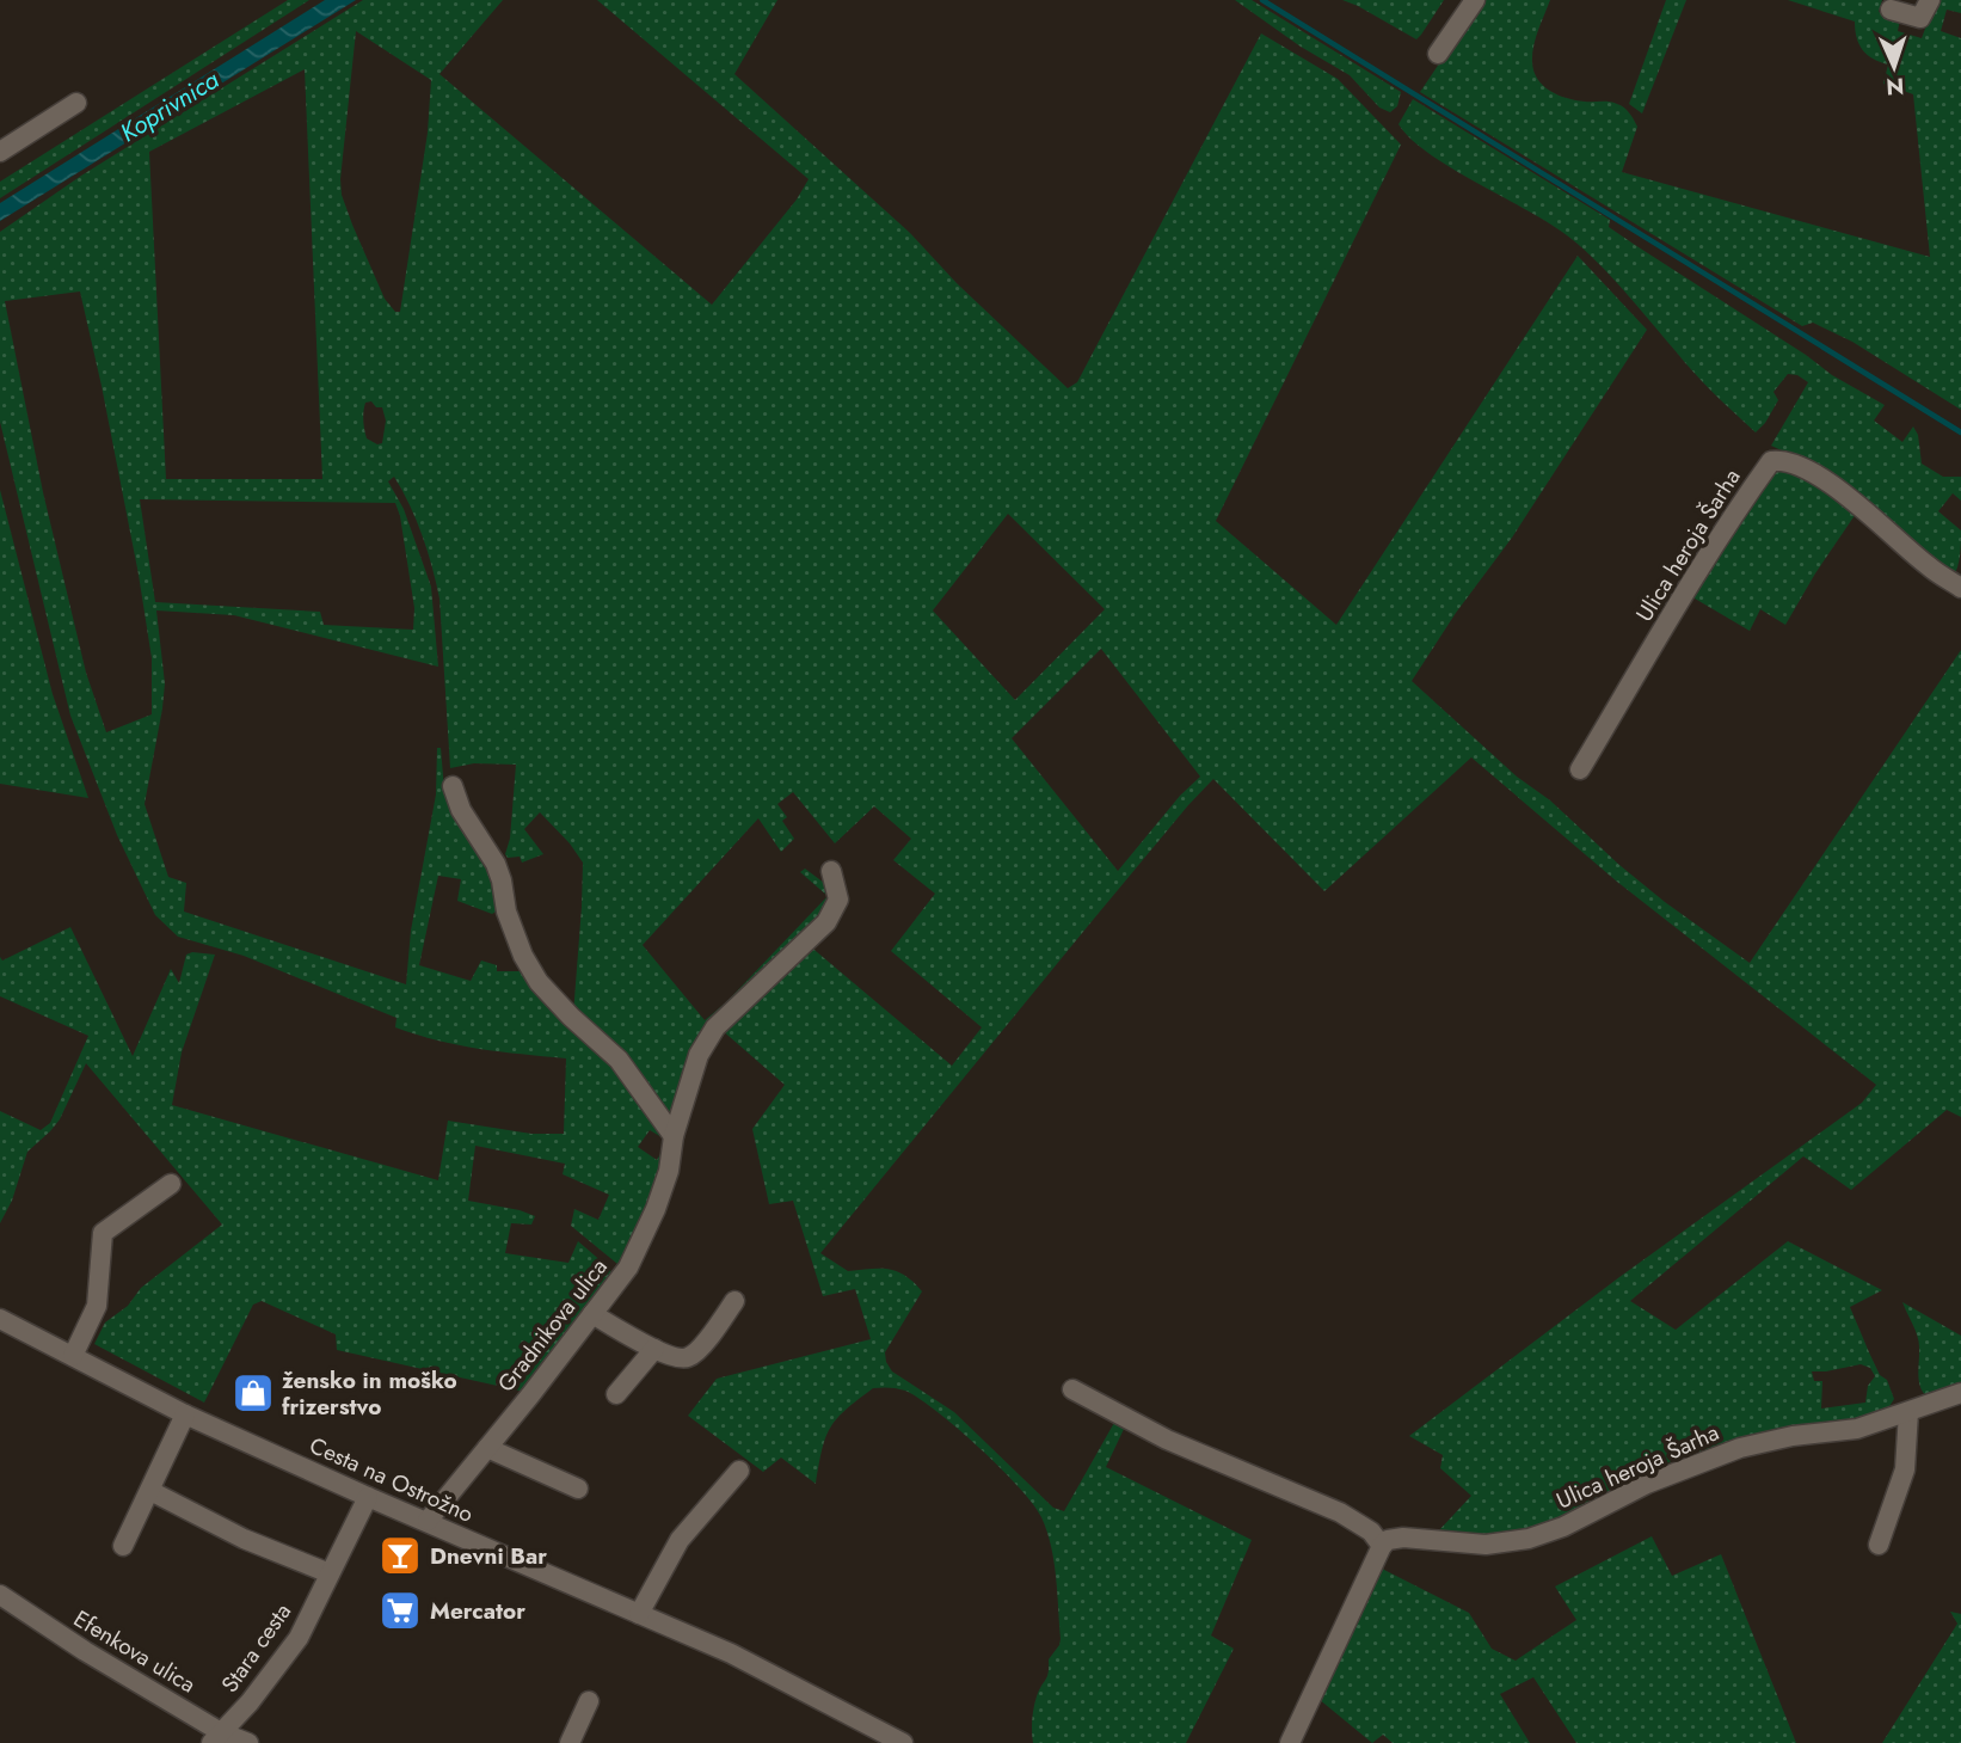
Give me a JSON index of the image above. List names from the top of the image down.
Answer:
{
  "streets": {
    "street": [
      "Ulica heroja Šarha",
      "Gradnikova ulica",
      "Cesta na Ostrožno",
      "Stara cesta",
      "Efenkova ulica"
    ]
  },
  "crossings": [
    ["Gradnikova ulica", "Cesta na Ostrožno"],
    ["Cesta na Ostrožno", "Stara cesta"],
    ["Stara cesta", "Efenkova ulica"]
  ],
  "water": ["Koprivnica"],
  "places": {
    "shop": ["žensko in moško frizerstvo"],
    "bar": ["Dnevni Bar"],
    "supermarket": ["Mercator"]
  },
  "north": "bottom"
}
